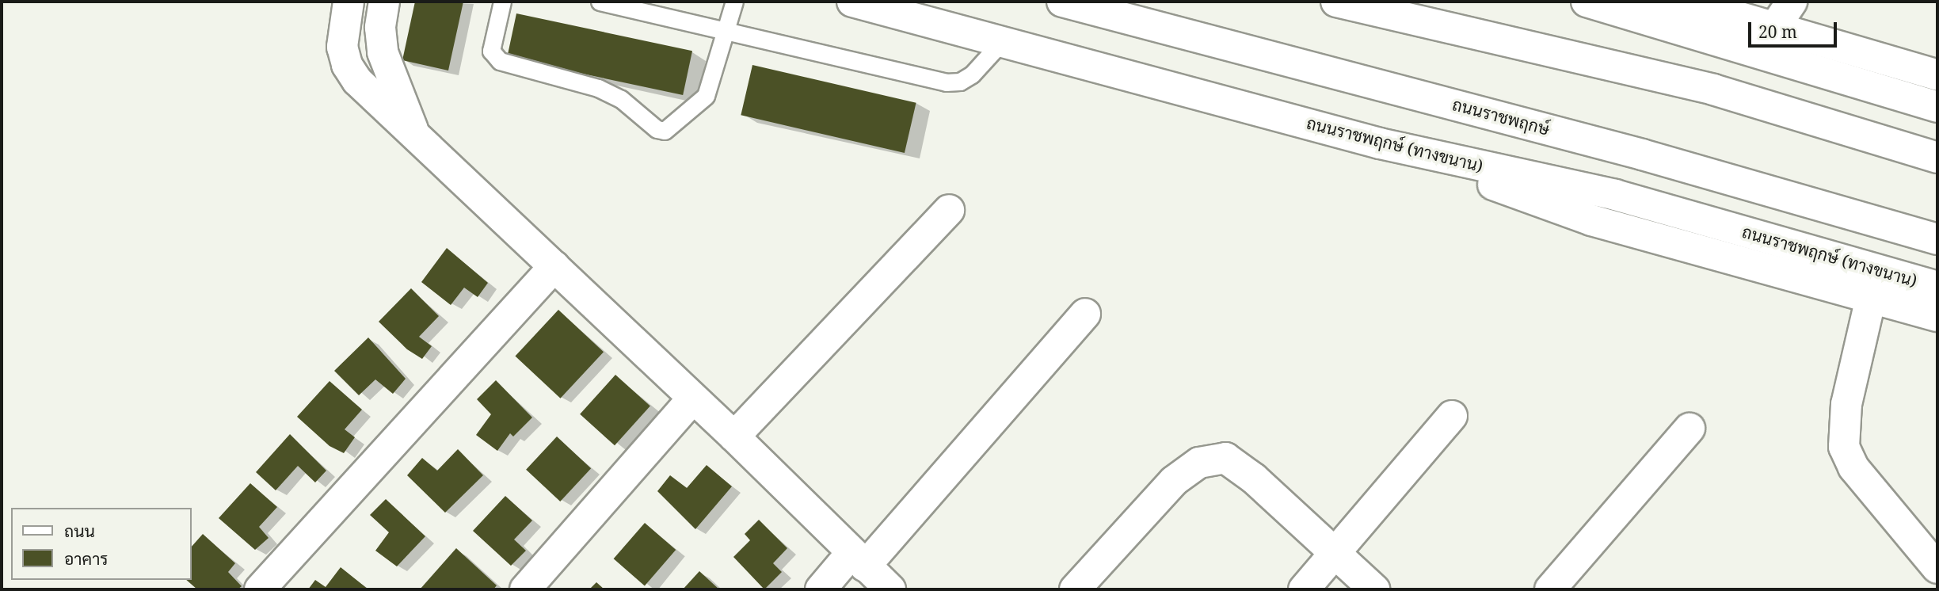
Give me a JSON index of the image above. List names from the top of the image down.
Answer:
{
  "streets": {
    "main road": ["ถนนราชพฤกษ์", "ถนนราชพฤกษ์ (ทางขนาน)"]
  },
  "legend": ["ถนน", "อาคาร"],
  "scale_bar": "20 m"
}
